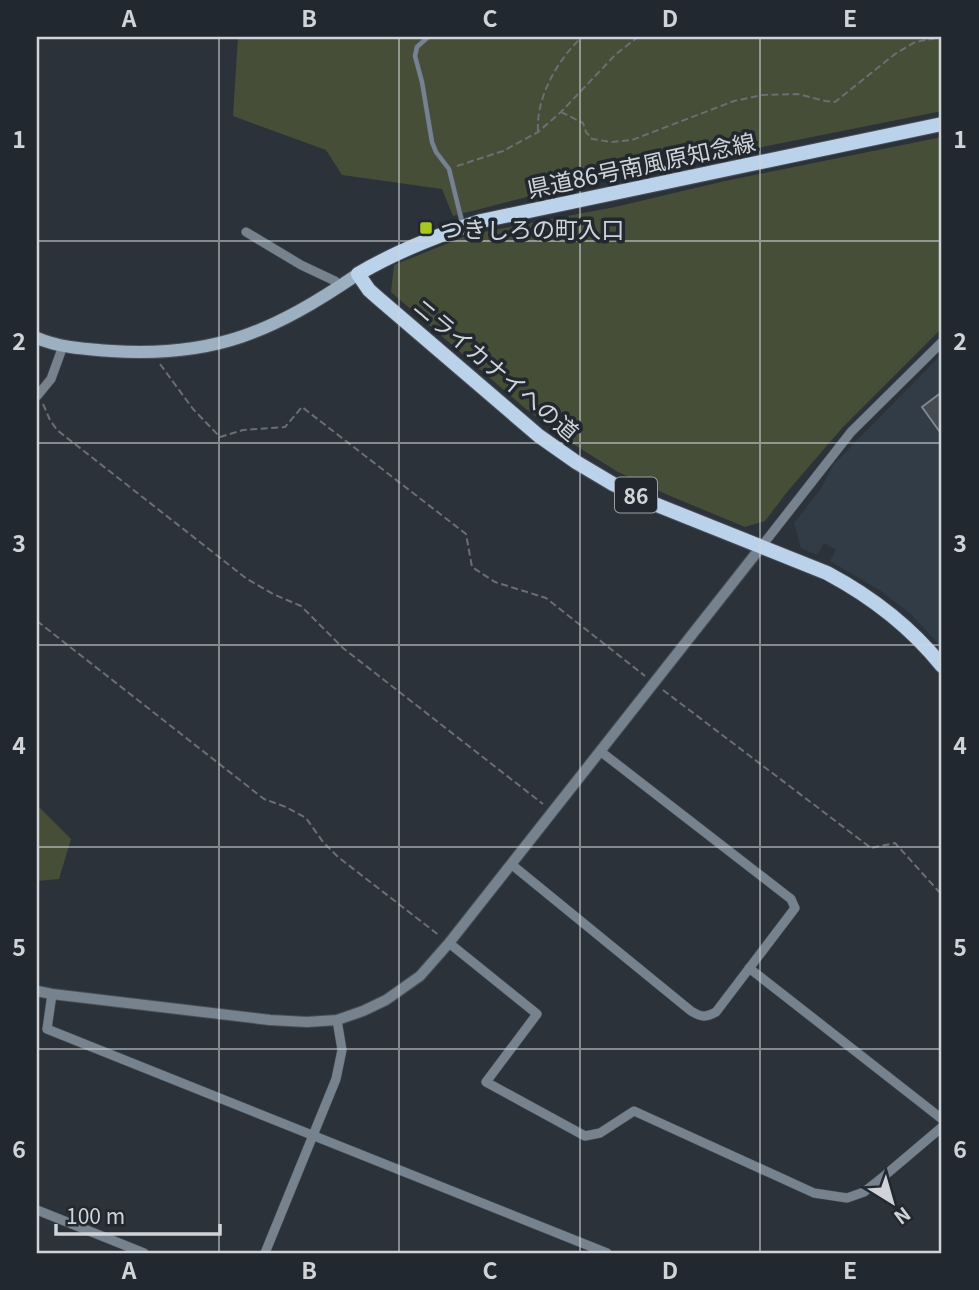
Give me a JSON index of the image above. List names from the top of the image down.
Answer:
{
  "streets": {
    "main road": ["県道86号南風原知念線", "ニライカナイへの道", "86"]
  },
  "crossings": [
    ["県道86号南風原知念線", "ニライカナイへの道"]
  ],
  "places": {
    "transit": ["つきしろの町入口"]
  },
  "scale_bar": "100 m",
  "north": "bottom right",
  "grid": {
    "columns": [
      "A",
      "B",
      "C",
      "D",
      "E"
    ],
    "rows": [
      "1",
      "2",
      "3",
      "4",
      "5",
      "6"
    ]
  }
}
